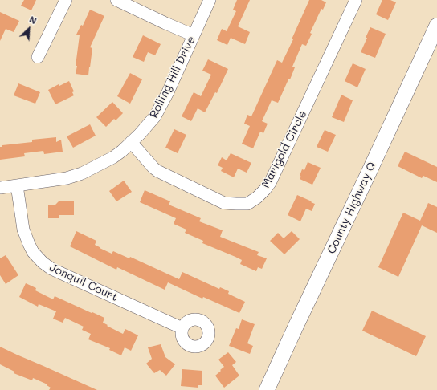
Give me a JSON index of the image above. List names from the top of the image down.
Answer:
{
  "streets": {
    "main road": ["County Highway Q"],
    "street": ["Rolling Hill Drive", "Marigold Circle", "Jonquil Court"]
  },
  "crossings": [
    ["Rolling Hill Drive", "Marigold Circle"],
    ["Rolling Hill Drive", "Jonquil Court"]
  ],
  "north": "top right"
}
